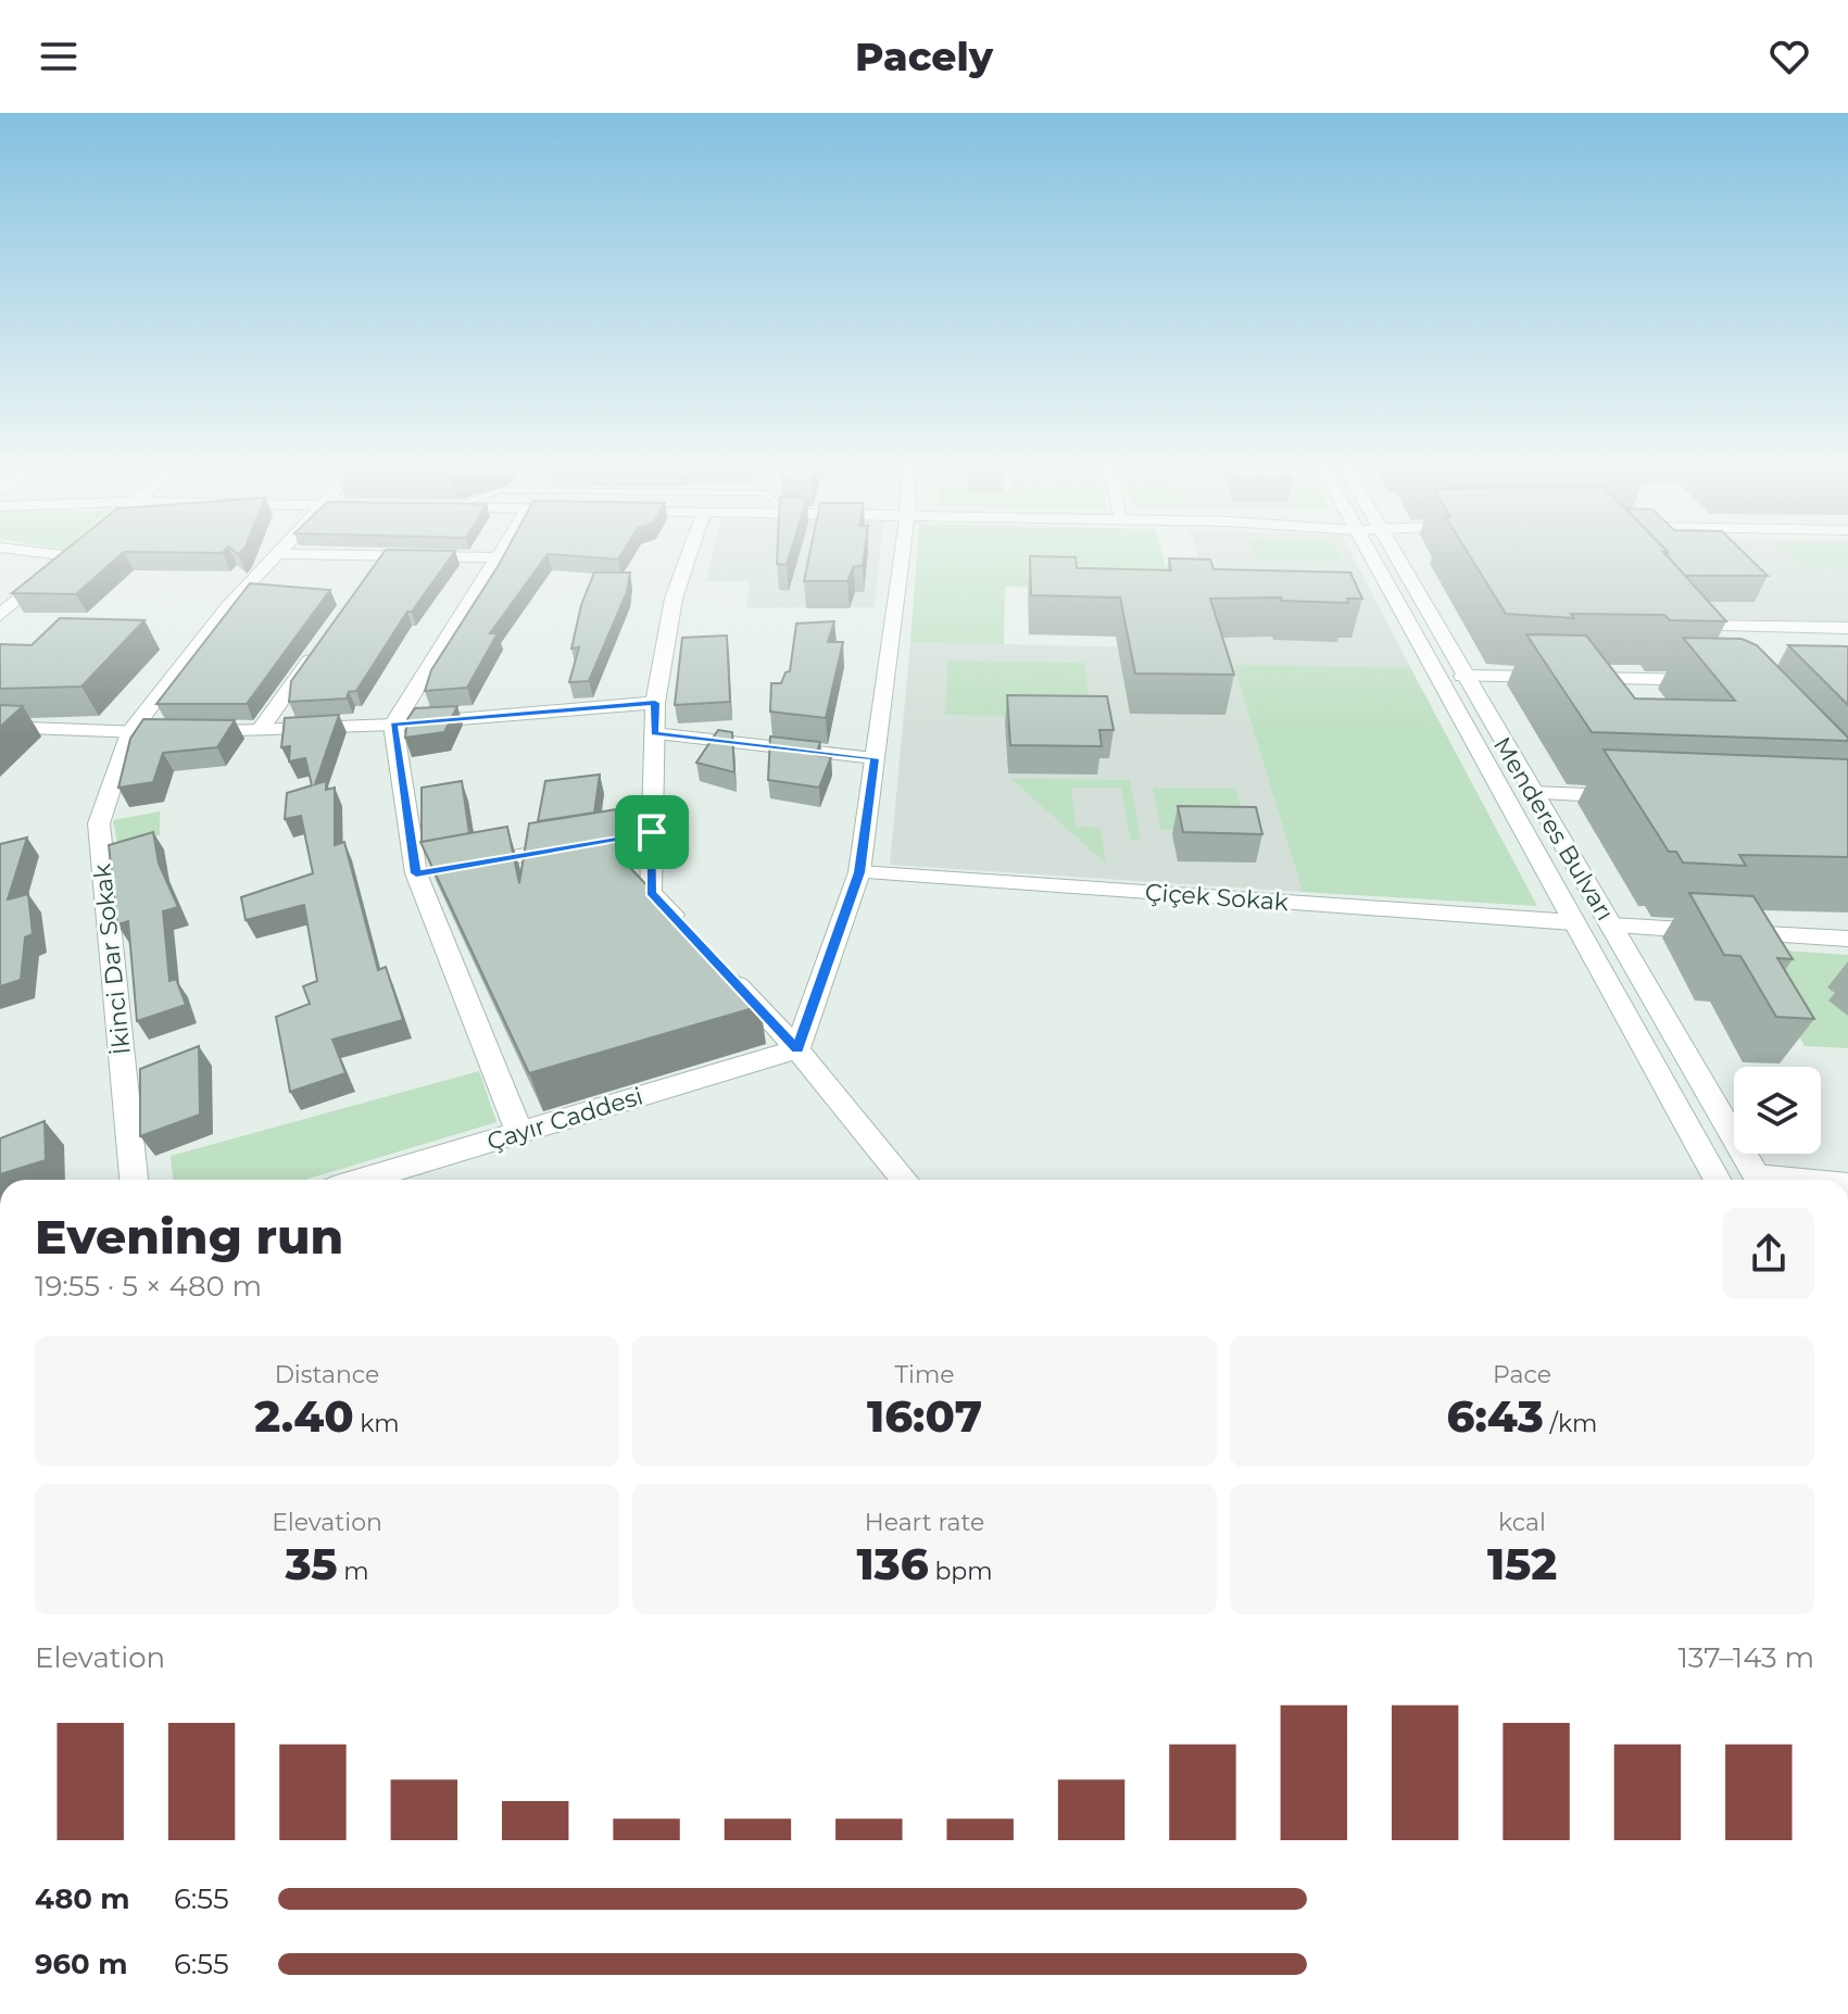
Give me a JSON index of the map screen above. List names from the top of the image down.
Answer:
{
  "streets": {
    "street": [
      "Menderes Bulvarı",
      "Çiçek Sokak",
      "İkinci Dar Sokak",
      "Çayır Caddesi"
    ]
  },
  "crossings": [
    ["Menderes Bulvarı", "Çiçek Sokak"]
  ],
  "page": {
    "header": "Pacely",
    "heading": ["Evening run", "19:55 · 5 × 480 m"],
    "stats": [
      ["Distance", "2.40 km"],
      ["Time", "16:07"],
      ["Pace", "6:43 /km"],
      ["Elevation", "35 m"],
      ["Heart rate", "136 bpm"],
      ["kcal", "152"]
    ],
    "chart": ["Elevation", "137–143 m"],
    "list": [
      {
        "name": "480 m",
        "note": "6:55"
      },
      {
        "name": "960 m",
        "note": "6:55"
      }
    ]
  }
}
